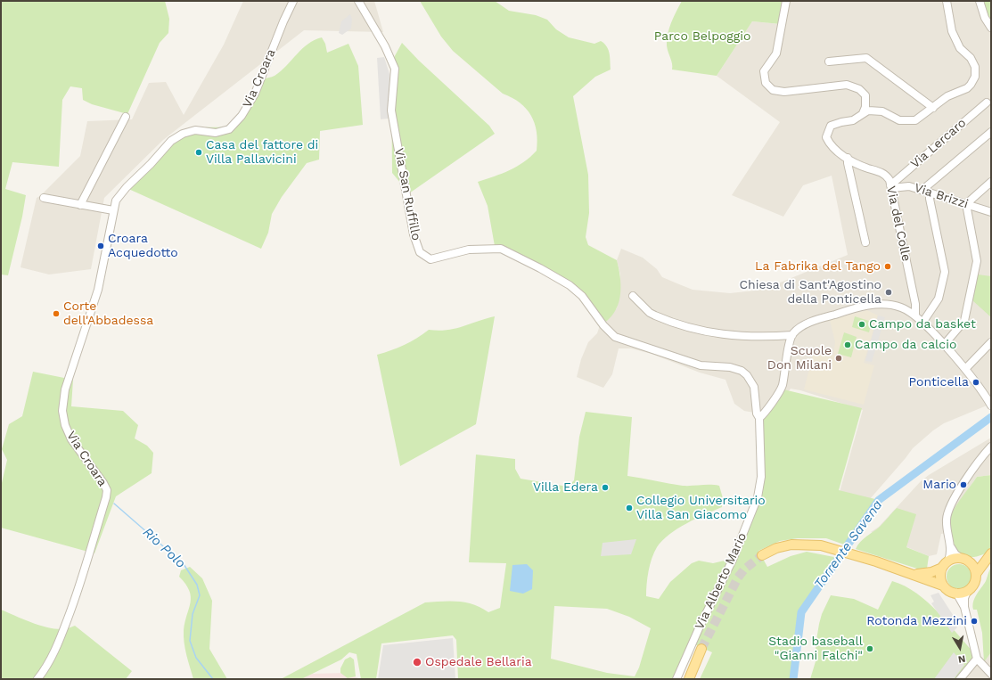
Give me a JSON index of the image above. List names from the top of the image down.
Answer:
{
  "streets": {
    "street": [
      "Via Croara",
      "Via Lercaro",
      "Via San Ruffillo",
      "Via Brizzi",
      "Via del Colle",
      "Via Alberto Mario"
    ]
  },
  "crossings": [
    ["Via Lercaro", "Via Brizzi"],
    ["Via Lercaro", "Via del Colle"],
    ["Via San Ruffillo", "Via Alberto Mario"],
    ["Via Brizzi", "Via del Colle"]
  ],
  "water": ["Torrente Savena", "Rio Polo"],
  "parks": ["Parco Belpoggio"],
  "places": [
    "Casa del fattore di Villa Pallavicini",
    "Croara Acquedotto",
    "La Fabrika del Tango",
    "Chiesa di Sant'Agostino della Ponticella",
    "Corte dell'Abbadessa",
    "Campo da basket",
    "Campo da calcio",
    "Scuole Don Milani",
    "Ponticella",
    "Mario",
    "Villa Edera",
    "Collegio Universitario Villa San Giacomo",
    "Rotonda Mezzini",
    "Stadio baseball \"Gianni Falchi\"",
    "Ospedale Bellaria"
  ],
  "north": "bottom"
}
